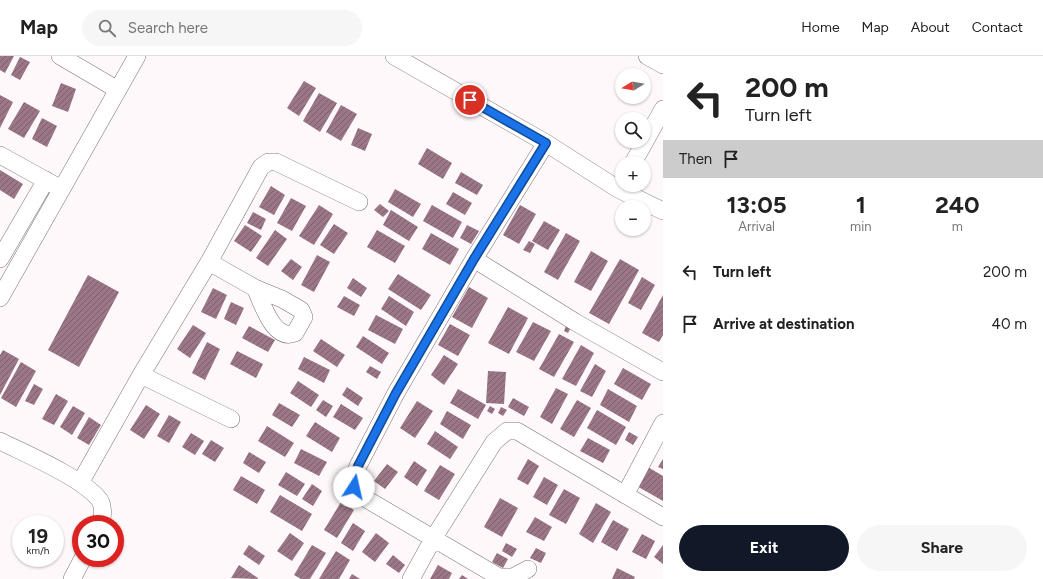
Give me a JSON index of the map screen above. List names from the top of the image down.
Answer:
{
  "north": "left",
  "page": {
    "header": "Map",
    "search": "Search here",
    "nav": [
      "Home",
      "Map",
      "About",
      "Contact"
    ],
    "turn": ["200 m", "Turn left"],
    "map_buttons": ["+", "−"],
    "then": "Then",
    "eta": [
      "13:05",
      "Arrival",
      "1",
      "min",
      "240",
      "m"
    ],
    "list": [
      {
        "name": "Turn left",
        "value": "200 m"
      },
      {
        "name": "Arrive at destination",
        "value": "40 m"
      }
    ],
    "speed": "19 km/h",
    "limit": "30",
    "buttons": ["Exit", "Share"]
  }
}
